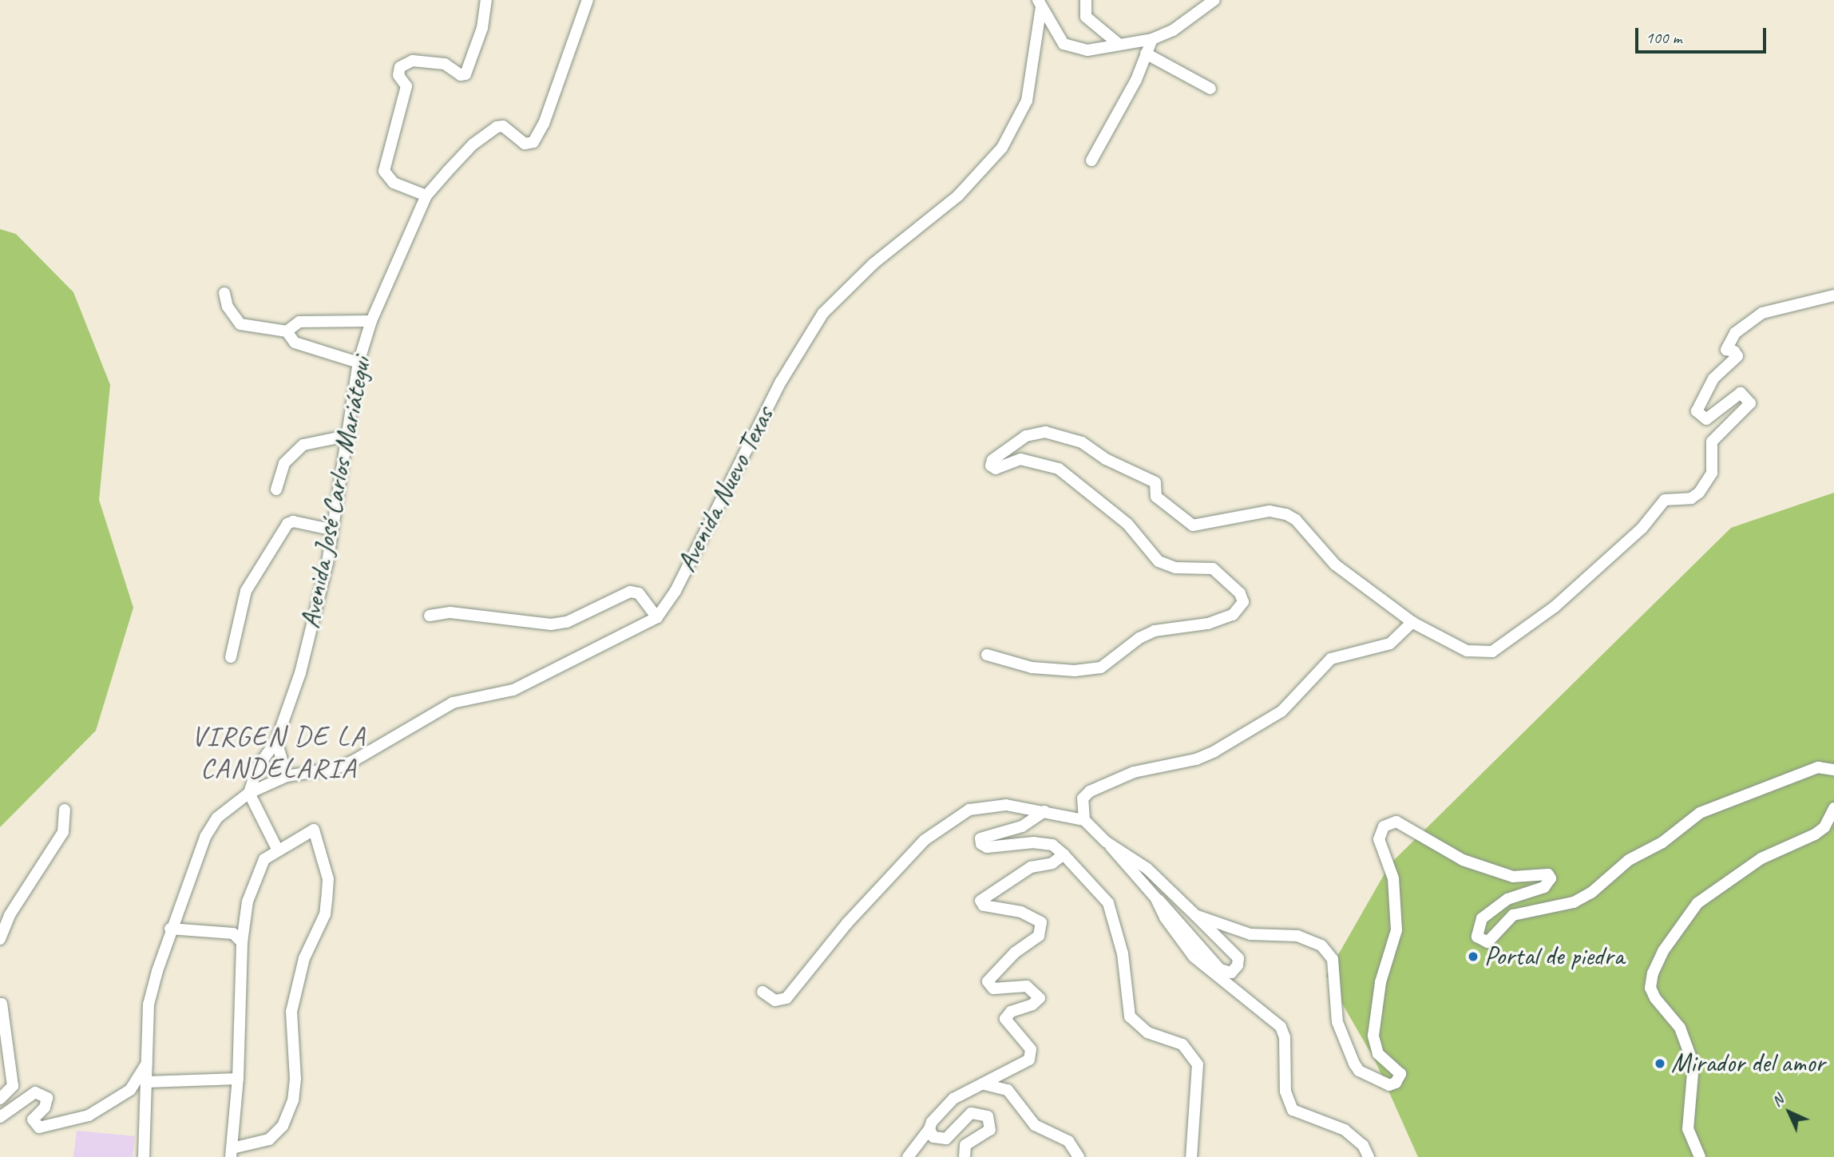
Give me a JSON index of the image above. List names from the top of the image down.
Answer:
{
  "streets": {
    "street": ["Avenida Nuevo Texas", "Avenida José Carlos Mariátegui"]
  },
  "crossings": [
    ["Avenida Nuevo Texas", "Avenida José Carlos Mariátegui"]
  ],
  "districts": ["VIRGEN DE LA CANDELARIA"],
  "places": ["Portal de piedra", "Mirador del amor"],
  "scale_bar": "100 m",
  "north": "top left"
}
